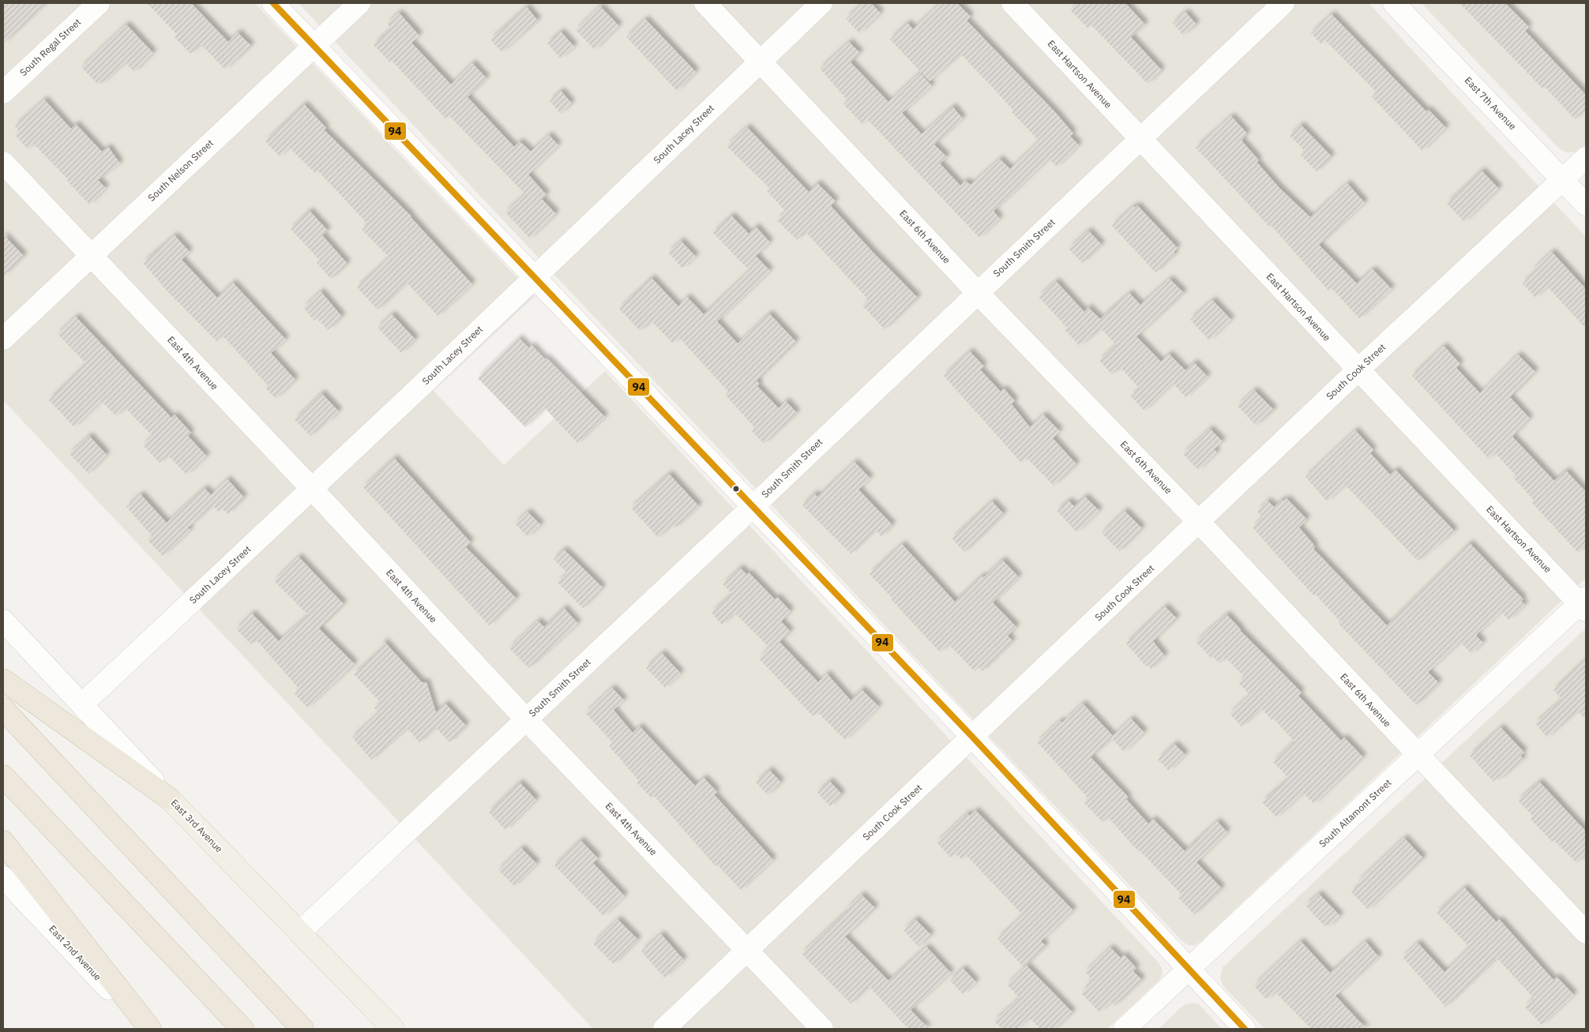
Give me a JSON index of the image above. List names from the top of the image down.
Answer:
{
  "streets": {
    "main road": ["East 3rd Avenue"],
    "street": [
      "South Regal Street",
      "East Hartson Avenue",
      "East 7th Avenue",
      "South Lacey Street",
      "South Nelson Street",
      "East 6th Avenue",
      "South Smith Street",
      "East 4th Avenue",
      "South Cook Street",
      "South Altamont Street",
      "East 2nd Avenue"
    ]
  },
  "crossings": [
    ["East Hartson Avenue", "South Smith Street"],
    ["East Hartson Avenue", "South Cook Street"],
    ["East Hartson Avenue", "South Altamont Street"],
    ["East 7th Avenue", "South Cook Street"],
    ["South Lacey Street", "East 6th Avenue"],
    ["South Lacey Street", "East 4th Avenue"],
    ["South Lacey Street", "East 3rd Avenue"],
    ["South Nelson Street", "East 4th Avenue"],
    ["East 6th Avenue", "South Smith Street"],
    ["East 6th Avenue", "South Cook Street"],
    ["East 6th Avenue", "South Altamont Street"],
    ["South Smith Street", "East 4th Avenue"],
    ["South Smith Street", "East 3rd Avenue"],
    ["East 4th Avenue", "South Cook Street"]
  ],
  "lines": ["transit line 94"]
}
